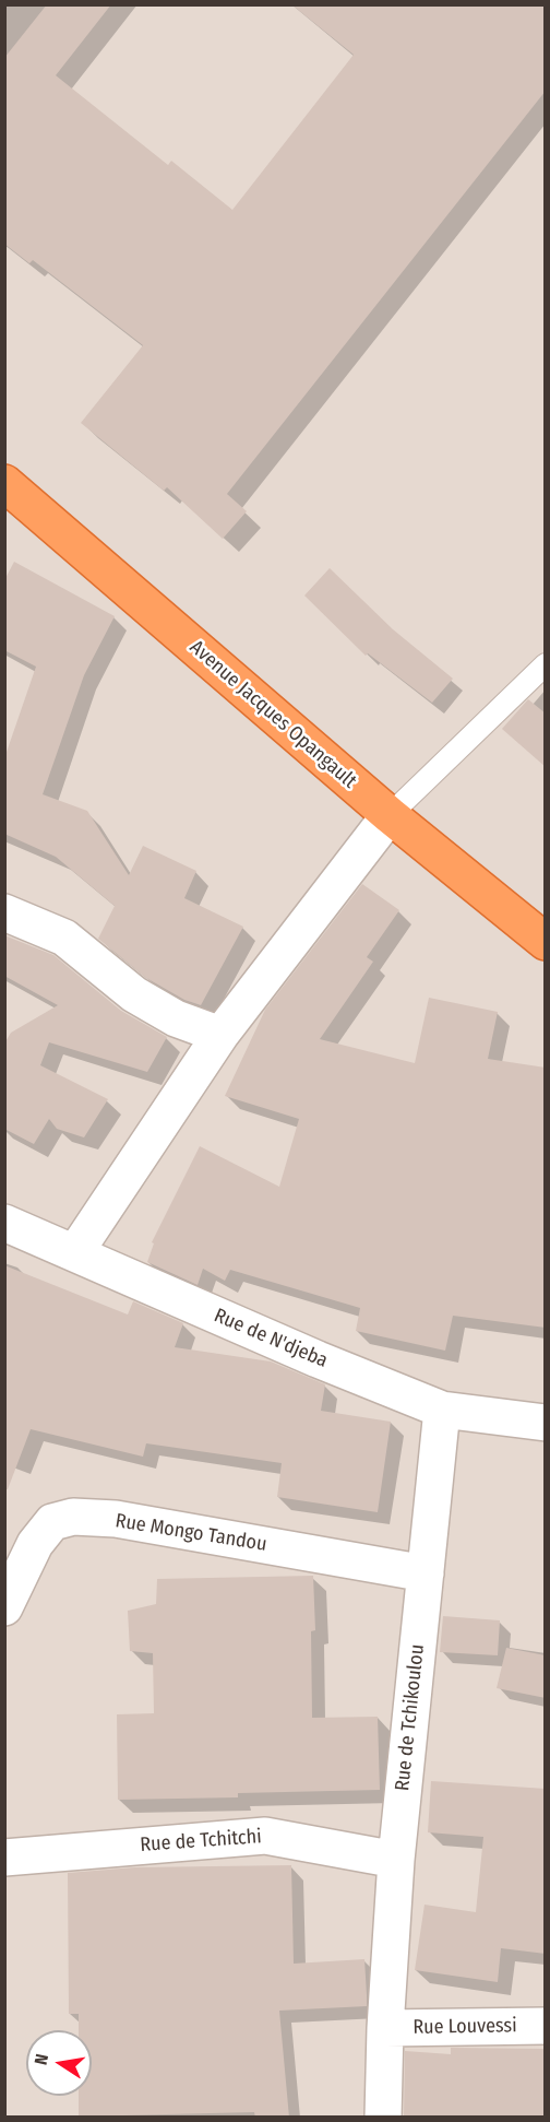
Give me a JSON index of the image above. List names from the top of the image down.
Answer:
{
  "streets": {
    "highway": ["Avenue Jacques Opangault"],
    "street": [
      "Rue de N'djeba",
      "Rue Mongo Tandou",
      "Rue de Tchikoulou",
      "Rue de Tchitchi",
      "Rue Louvessi"
    ]
  },
  "crossings": [
    ["Rue de N'djeba", "Rue de Tchikoulou"],
    ["Rue Mongo Tandou", "Rue de Tchikoulou"],
    ["Rue de Tchikoulou", "Rue de Tchitchi"],
    ["Rue de Tchikoulou", "Rue Louvessi"]
  ],
  "north": "left"
}
